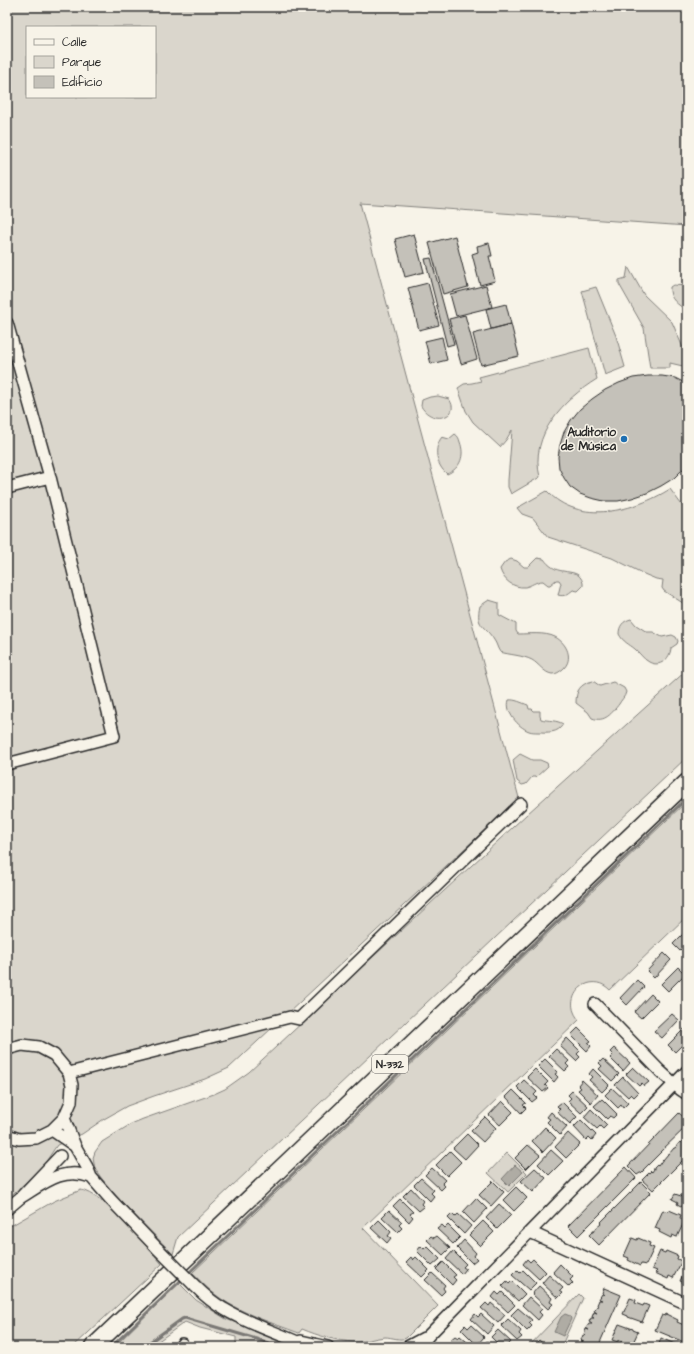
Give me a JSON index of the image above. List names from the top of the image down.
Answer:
{
  "streets": {
    "highway": ["N-332"]
  },
  "places": ["Auditorio de Música"],
  "legend": ["Calle", "Parque", "Edificio"]
}
